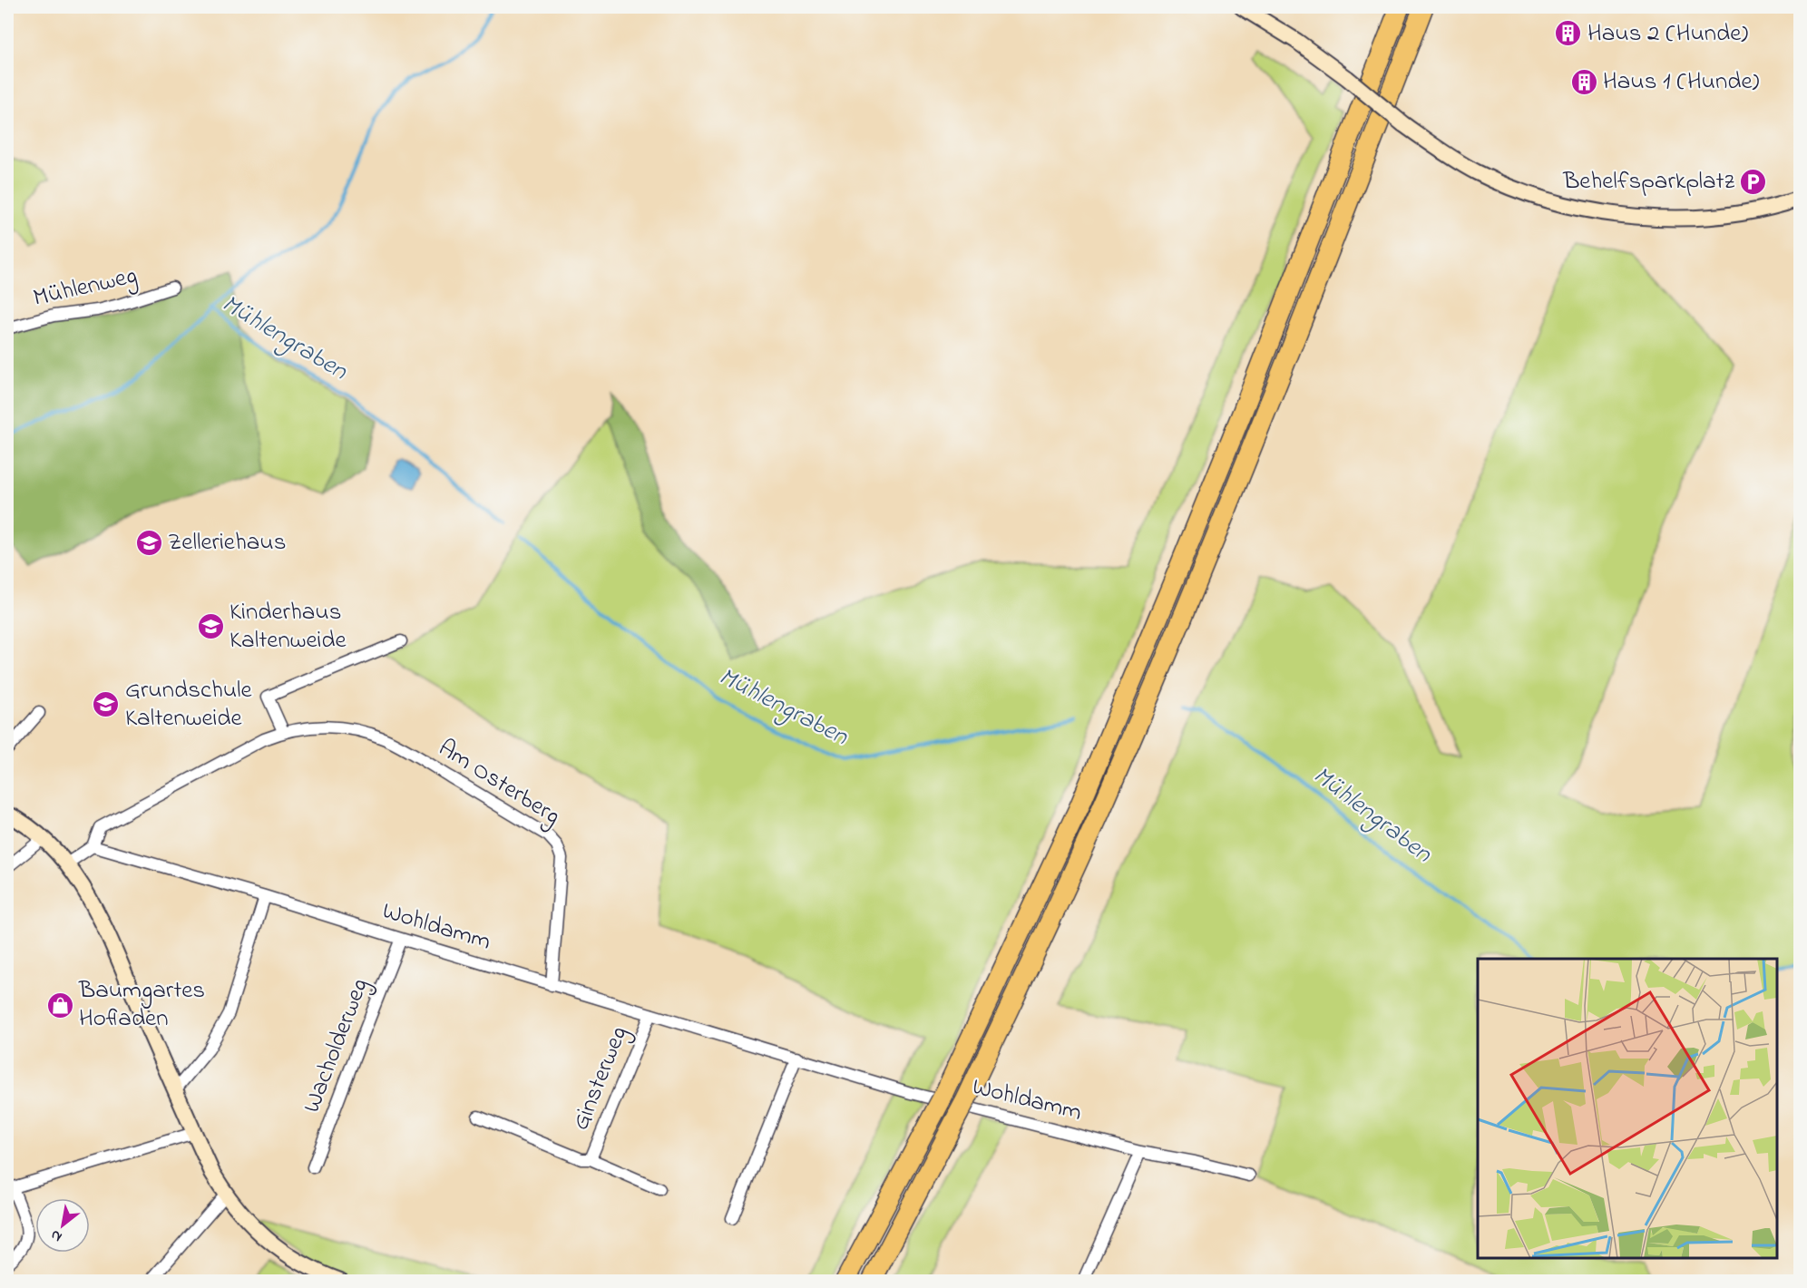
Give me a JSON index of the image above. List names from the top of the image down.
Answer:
{
  "streets": {
    "street": [
      "Mühlenweg",
      "Am Osterberg",
      "Wohldamm",
      "Wacholderweg",
      "Ginsterweg"
    ]
  },
  "crossings": [
    ["Am Osterberg", "Wohldamm"],
    ["Wohldamm", "Wacholderweg"],
    ["Wohldamm", "Ginsterweg"]
  ],
  "water": ["Mühlengraben"],
  "places": {
    "building": ["Haus 2 (Hunde)", "Haus 1 (Hunde)"],
    "parking": ["Behelfsparkplatz"],
    "school or university": ["Zelleriehaus", "Kinderhaus Kaltenweide", "Grundschule Kaltenweide"],
    "shop": ["Baumgartes Hofladen"]
  },
  "north": "bottom left"
}
